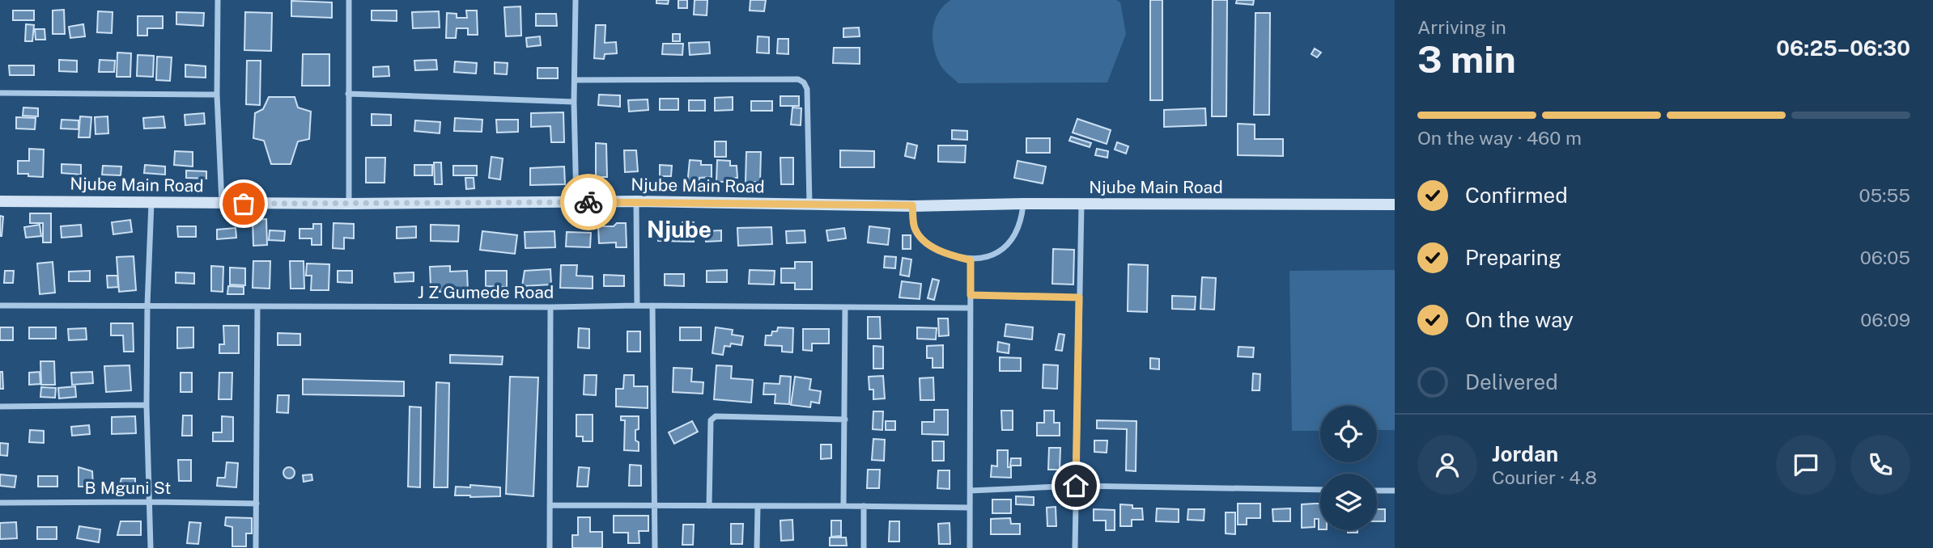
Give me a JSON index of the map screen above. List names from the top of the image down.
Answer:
{
  "streets": {
    "street": ["Njube Main Road", "J Z Gumede Road", "B Mguni St"]
  },
  "districts": ["Njube"],
  "page": {
    "heading": ["3 min", "Arriving in", "06:25–06:30"],
    "panel": ["Jordan", "Courier · 4.8"],
    "bar": "On the way · 460 m",
    "list": [
      ["Confirmed", "05:55"],
      ["Preparing", "06:05"],
      ["On the way", "06:09"],
      "Delivered"
    ]
  }
}
